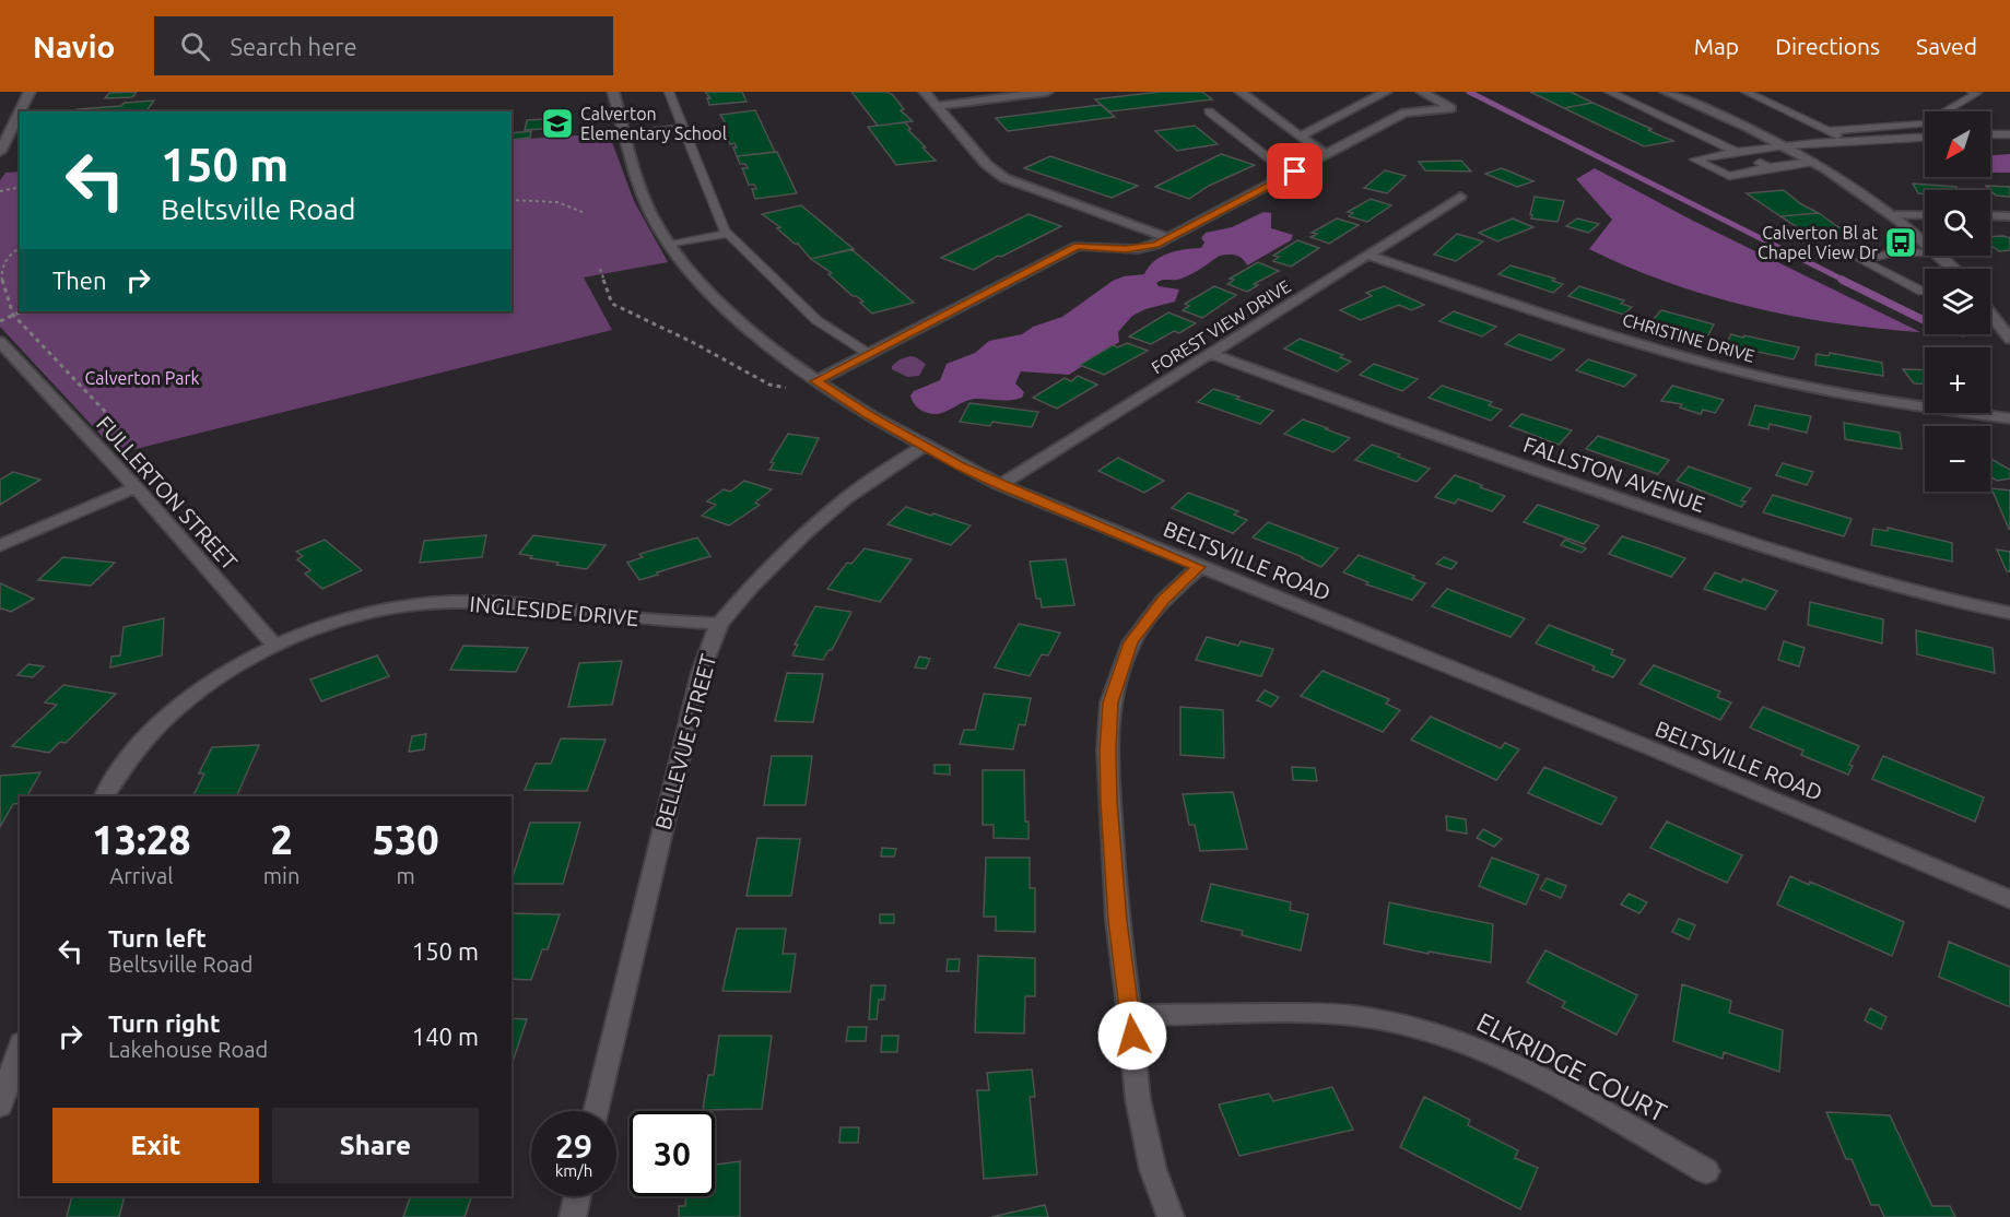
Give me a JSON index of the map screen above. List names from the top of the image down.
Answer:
{
  "streets": {
    "street": [
      "FOREST VIEW DRIVE",
      "CHRISTINE DRIVE",
      "FALLSTON AVENUE",
      "FULLERTON STREET",
      "BELTSVILLE ROAD",
      "INGLESIDE DRIVE",
      "BELLEVUE STREET",
      "ELKRIDGE COURT"
    ]
  },
  "crossings": [
    ["FOREST VIEW DRIVE", "CHRISTINE DRIVE"],
    ["FOREST VIEW DRIVE", "FALLSTON AVENUE"],
    ["FOREST VIEW DRIVE", "BELTSVILLE ROAD"],
    ["FULLERTON STREET", "INGLESIDE DRIVE"],
    ["BELTSVILLE ROAD", "BELLEVUE STREET"],
    ["INGLESIDE DRIVE", "BELLEVUE STREET"]
  ],
  "parks": ["Calverton Park"],
  "places": {
    "school or university": ["Calverton Elementary School"],
    "bus stop": ["Calverton Bl at Chapel View Dr"]
  },
  "north": "bottom left",
  "page": {
    "header": "Navio",
    "search": "Search here",
    "nav": ["Map", "Directions", "Saved"],
    "map_buttons": ["+", "−"],
    "turn": ["150 m", "Beltsville Road"],
    "then": "Then",
    "eta": [
      "13:28",
      "Arrival",
      "2",
      "min",
      "530",
      "m"
    ],
    "list": [
      {
        "name": "Turn left",
        "note": "Beltsville Road",
        "value": "150 m"
      },
      {
        "name": "Turn right",
        "note": "Lakehouse Road",
        "value": "140 m"
      }
    ],
    "buttons": ["Exit", "Share"],
    "speed": "29 km/h",
    "limit": "30"
  }
}
